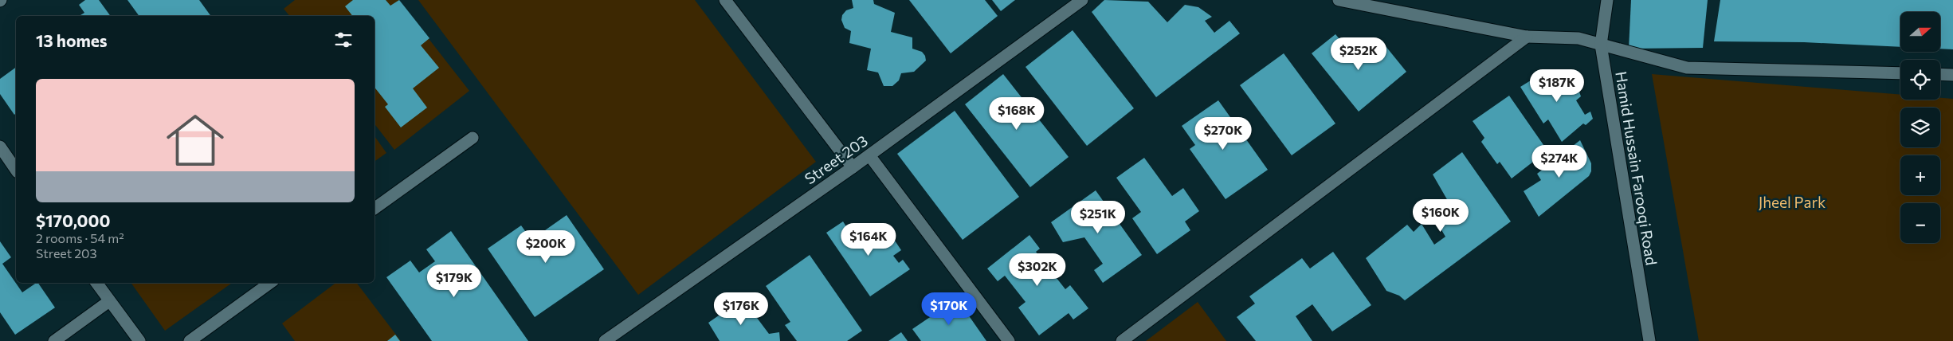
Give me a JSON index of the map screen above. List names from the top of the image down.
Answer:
{
  "streets": {
    "street": ["Street 203", "Hamid Hussain Farooqi Road"]
  },
  "parks": ["Jheel Park"],
  "north": "right",
  "page": {
    "map_buttons": ["+", "−"],
    "heading": "13 homes",
    "price": [
      "$252K",
      "$187K",
      "$168K",
      "$270K",
      "$274K",
      "$160K",
      "$251K",
      "$164K",
      "$200K",
      "$302K",
      "$179K",
      "$176K",
      "$170K"
    ],
    "list": [
      {
        "name": "$170,000",
        "note": "2 rooms · 54 m² · Street 203"
      }
    ]
  }
}
